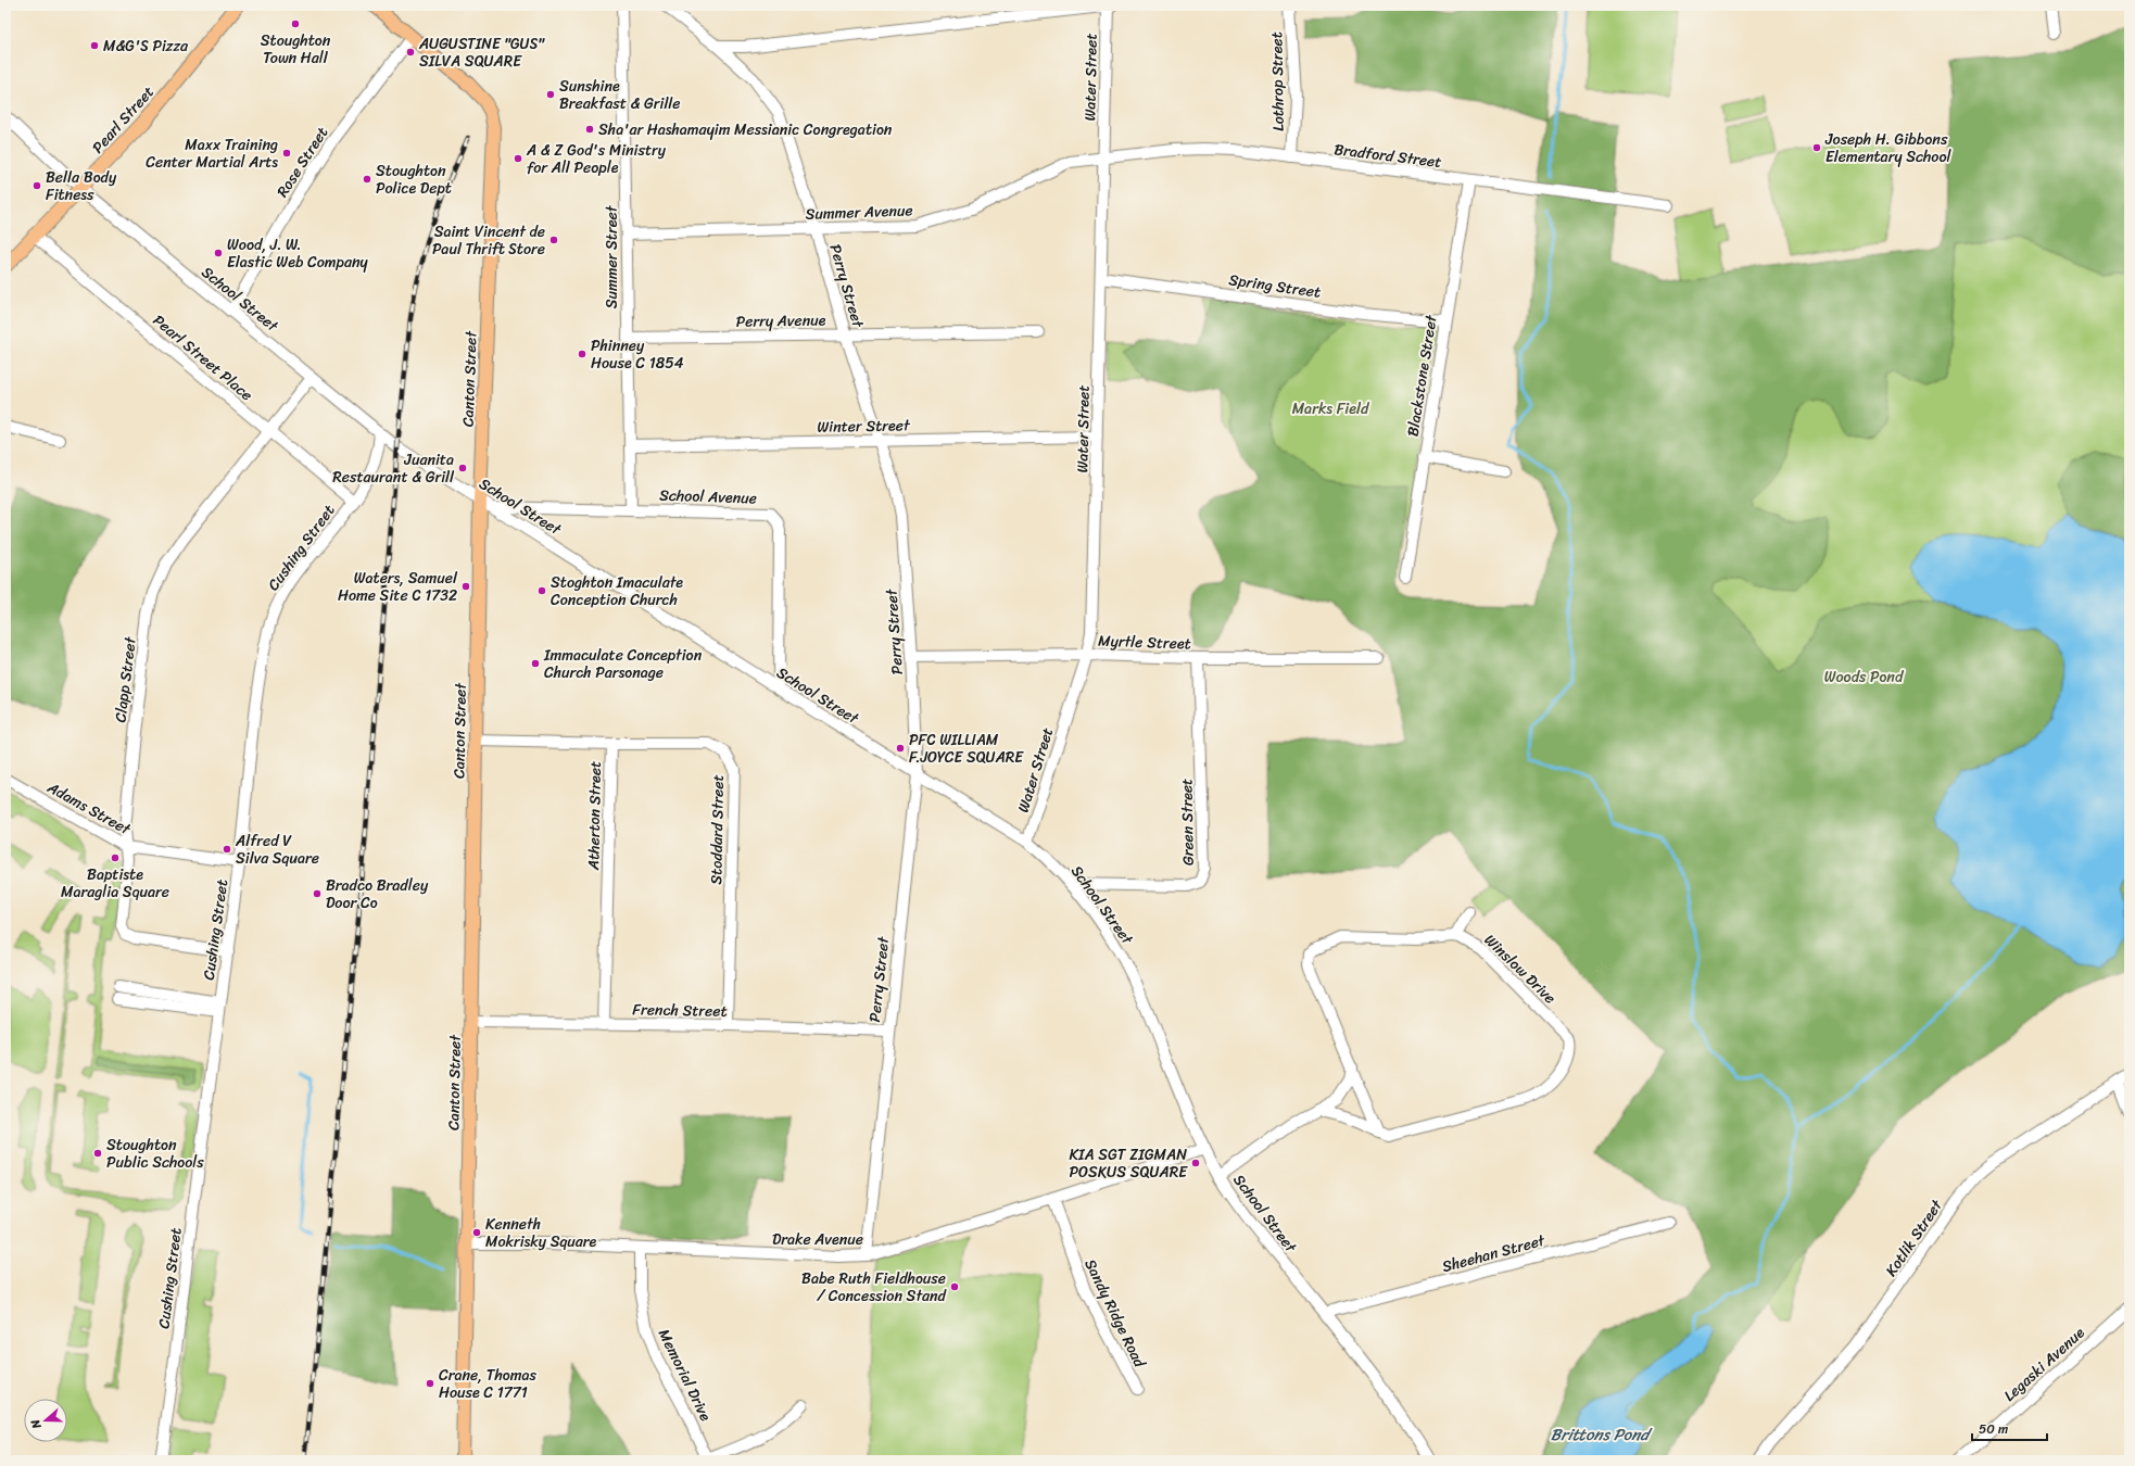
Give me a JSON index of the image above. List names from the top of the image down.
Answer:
{
  "streets": {
    "main road": ["Pearl Street", "Canton Street"],
    "street": [
      "Water Street",
      "Lothrop Street",
      "Bradford Street",
      "Rose Street",
      "Summer Avenue",
      "Summer Street",
      "Perry Street",
      "Spring Street",
      "School Street",
      "Perry Avenue",
      "Pearl Street Place",
      "Blackstone Street",
      "Winter Street",
      "School Avenue",
      "Cushing Street",
      "Myrtle Street",
      "Clapp Street",
      "Adams Street",
      "Atherton Street",
      "Green Street",
      "Stoddard Street",
      "Winslow Drive",
      "French Street",
      "Kotlik Street",
      "Drake Avenue",
      "Sheehan Street",
      "Sandy Ridge Road",
      "Legaski Avenue",
      "Memorial Drive"
    ]
  },
  "crossings": [
    ["Water Street", "Bradford Street"],
    ["Water Street", "Summer Avenue"],
    ["Water Street", "Spring Street"],
    ["Water Street", "School Street"],
    ["Water Street", "Winter Street"],
    ["Water Street", "Myrtle Street"],
    ["Lothrop Street", "Bradford Street"],
    ["Pearl Street", "School Street"],
    ["Pearl Street", "Pearl Street Place"],
    ["Bradford Street", "Summer Avenue"],
    ["Bradford Street", "Blackstone Street"],
    ["Rose Street", "School Street"],
    ["Rose Street", "Canton Street"],
    ["Summer Avenue", "Summer Street"],
    ["Summer Avenue", "Perry Street"],
    ["Summer Street", "Perry Avenue"],
    ["Summer Street", "Winter Street"],
    ["Summer Street", "School Avenue"],
    ["Perry Street", "School Street"],
    ["Perry Street", "Perry Avenue"],
    ["Perry Street", "Winter Street"],
    ["Perry Street", "Myrtle Street"],
    ["Perry Street", "French Street"],
    ["Perry Street", "Drake Avenue"],
    ["Spring Street", "Blackstone Street"],
    ["School Street", "Canton Street"],
    ["School Street", "School Avenue"],
    ["School Street", "Cushing Street"],
    ["School Street", "Clapp Street"],
    ["School Street", "Green Street"],
    ["School Street", "Drake Avenue"],
    ["School Street", "Sheehan Street"],
    ["Pearl Street Place", "Cushing Street"],
    ["Pearl Street Place", "Clapp Street"],
    ["Canton Street", "Atherton Street"],
    ["Canton Street", "French Street"],
    ["Canton Street", "Drake Avenue"],
    ["Cushing Street", "Clapp Street"],
    ["Cushing Street", "Adams Street"],
    ["Myrtle Street", "Green Street"],
    ["Clapp Street", "Adams Street"],
    ["Atherton Street", "Stoddard Street"],
    ["Atherton Street", "French Street"],
    ["Stoddard Street", "French Street"],
    ["Drake Avenue", "Sandy Ridge Road"],
    ["Drake Avenue", "Memorial Drive"]
  ],
  "water": ["Brittons Pond"],
  "parks": ["Marks Field", "Woods Pond"],
  "places": [
    "Stoughton Town Hall",
    "M&G'S Pizza",
    "AUGUSTINE \"GUS\" SILVA SQUARE",
    "Sunshine Breakfast & Grille",
    "Sha'ar Hashamayim Messianic Congregation",
    "Joseph H. Gibbons Elementary School",
    "Maxx Training Center Martial Arts",
    "A & Z God's Ministry for All People",
    "Stoughton Police Dept",
    "Bella Body Fitness",
    "Saint Vincent de Paul Thrift Store",
    "Wood, J. W. Elastic Web Company",
    "Phinney House C 1854",
    "Juanita Restaurant & Grill",
    "Waters, Samuel Home Site C 1732",
    "Stoghton Imaculate Conception Church",
    "Immaculate Conception Church Parsonage",
    "PFC WILLIAM F.JOYCE SQUARE",
    "Alfred V Silva Square",
    "Baptiste Maraglia Square",
    "Bradco Bradley Door Co",
    "Stoughton Public Schools",
    "KIA SGT ZIGMAN POSKUS SQUARE",
    "Kenneth Mokrisky Square",
    "Babe Ruth Fieldhouse / Concession Stand",
    "Crane, Thomas House C 1771"
  ],
  "scale_bar": "50 m",
  "north": "left"
}
